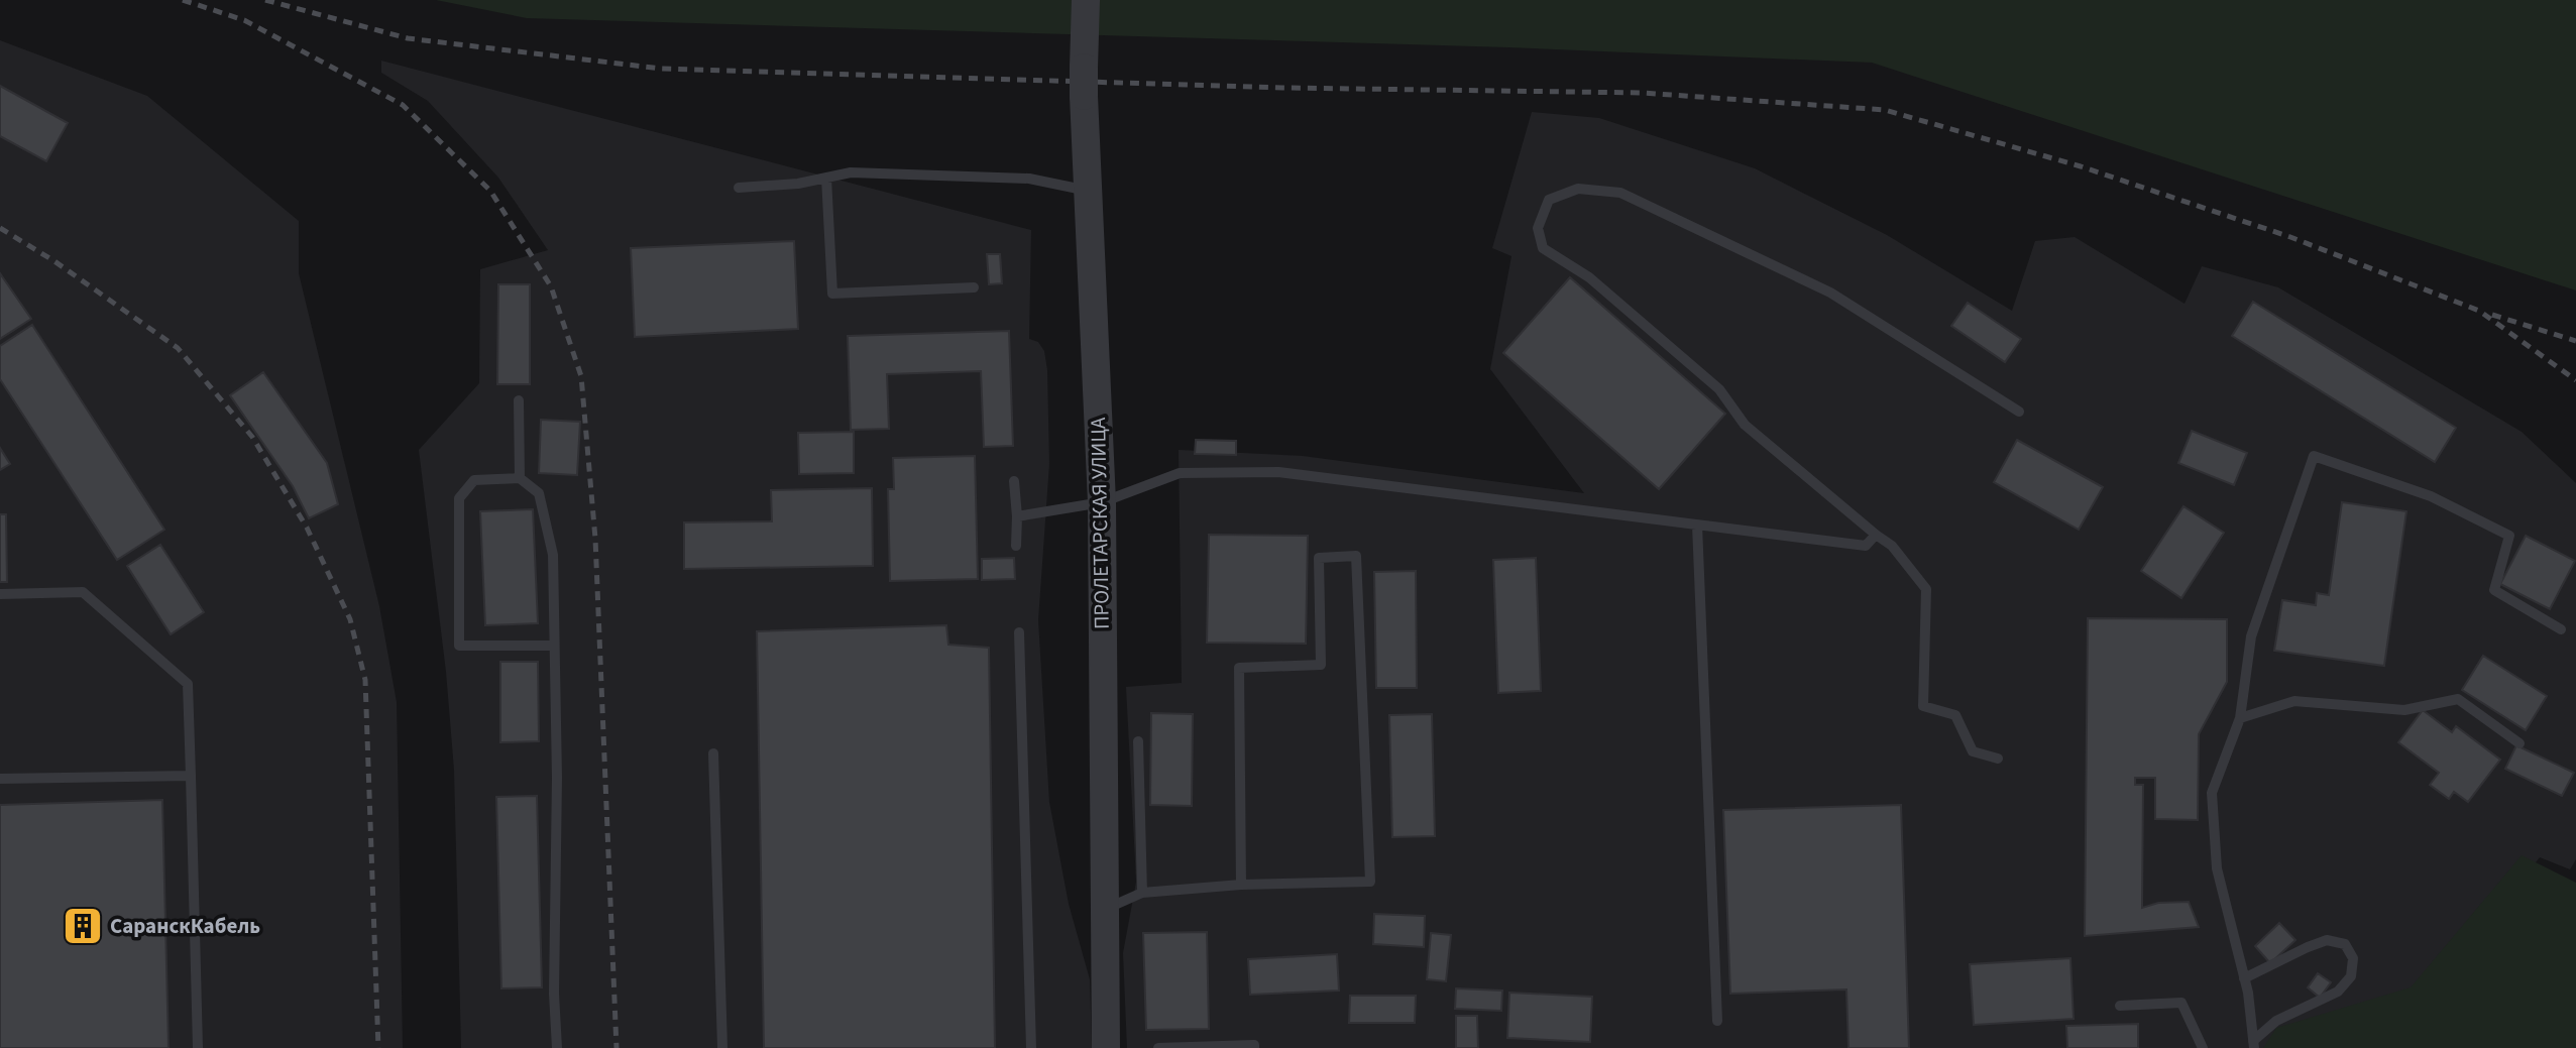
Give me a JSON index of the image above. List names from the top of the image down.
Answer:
{
  "streets": {
    "street": ["ПРОЛЕТАРСКАЯ УЛИЦА"]
  },
  "places": {
    "building": ["СаранскКабель"]
  }
}
